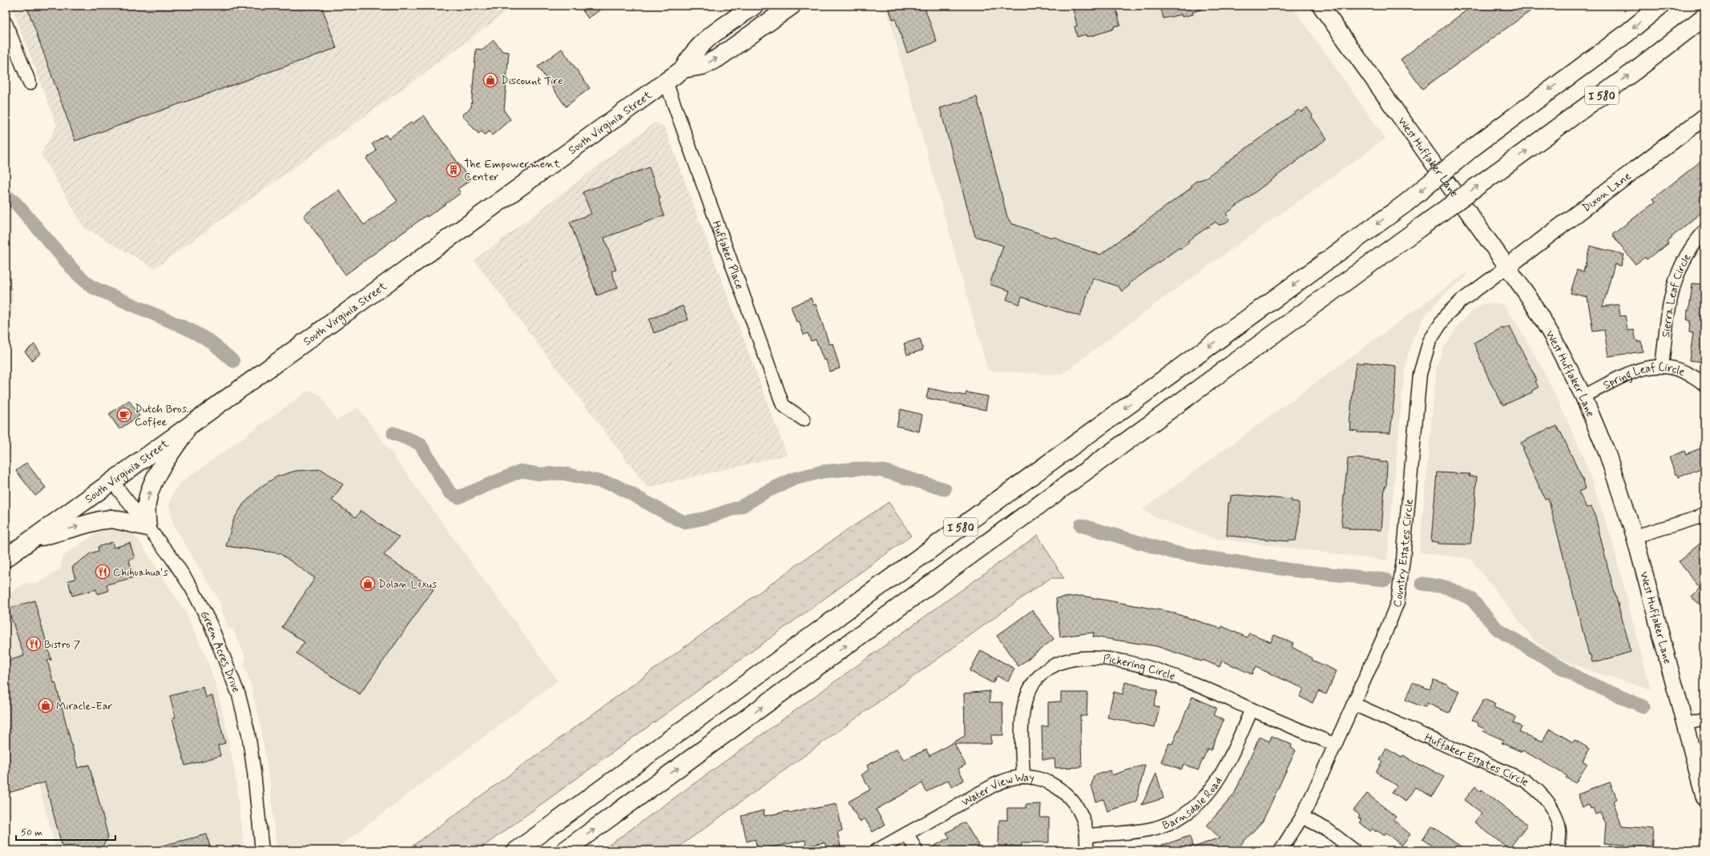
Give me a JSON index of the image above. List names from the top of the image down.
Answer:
{
  "streets": {
    "main road": ["I 580", "South Virginia Street"],
    "street": [
      "West Huffaker Lane",
      "Dixon Lane",
      "Huffaker Place",
      "Sierra Leaf Circle",
      "Spring Leaf Circle",
      "Country Estates Circle",
      "Green Acres Drive",
      "Pickering Circle",
      "Huffaker Estates Circle",
      "Water View Way",
      "Barnsdale Road"
    ]
  },
  "crossings": [
    ["South Virginia Street", "Huffaker Place"],
    ["South Virginia Street", "Green Acres Drive"],
    ["West Huffaker Lane", "Dixon Lane"],
    ["West Huffaker Lane", "Spring Leaf Circle"],
    ["West Huffaker Lane", "Country Estates Circle"],
    ["Dixon Lane", "Country Estates Circle"],
    ["Sierra Leaf Circle", "Spring Leaf Circle"],
    ["Country Estates Circle", "Pickering Circle"],
    ["Country Estates Circle", "Huffaker Estates Circle"],
    ["Pickering Circle", "Water View Way"],
    ["Pickering Circle", "Barnsdale Road"],
    ["Water View Way", "Barnsdale Road"]
  ],
  "places": {
    "shop": ["Discount Tire", "Dolan Lexus", "Miracle-Ear"],
    "building": ["The Empowerment Center"],
    "cafe": ["Dutch Bros. Coffee"],
    "restaurant": ["Chihuahua's", "Bistro 7"]
  },
  "scale_bar": "50 m"
}
